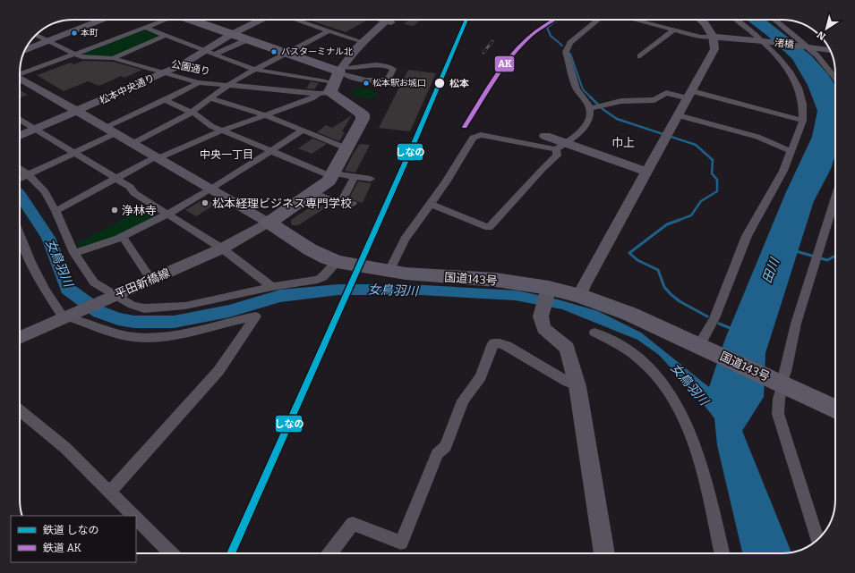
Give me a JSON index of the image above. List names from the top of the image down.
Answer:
{
  "streets": {
    "highway": ["国道143号"],
    "street": [
      "渚橋",
      "公園通り",
      "松本中央通り",
      "平田新橋線"
    ]
  },
  "crossings": [
    ["公園通り", "松本中央通り"],
    ["国道143号", "平田新橋線"]
  ],
  "districts": ["巾上", "中央一丁目"],
  "water": ["女鳥羽川", "田川"],
  "places": [
    "本町",
    "バスターミナル北",
    "松本駅お城口",
    "松本",
    "松本経理ビジネス専門学校",
    "浄林寺"
  ],
  "lines": ["rail line しなの", "rail line AK"],
  "legend": ["鉄道 しなの", "鉄道 AK"],
  "north": "bottom left"
}
